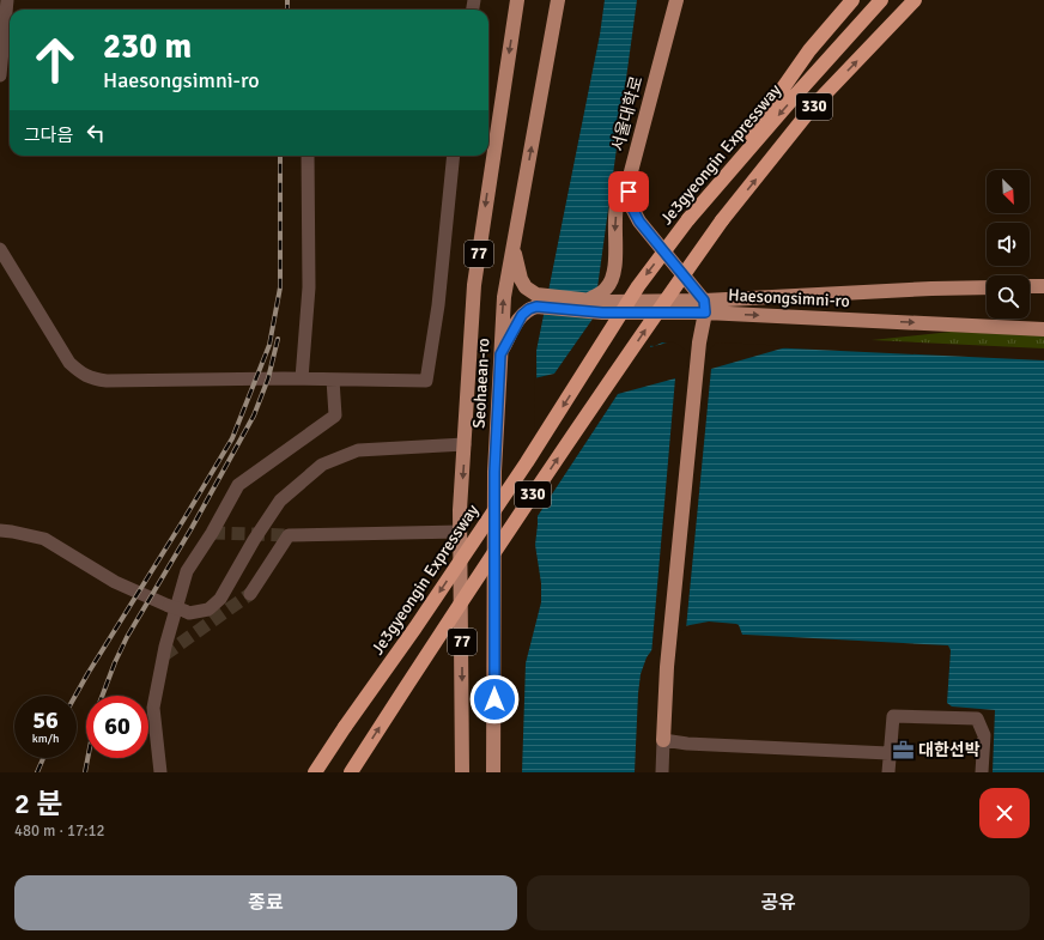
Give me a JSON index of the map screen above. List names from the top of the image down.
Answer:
{
  "streets": {
    "highway": ["330", "Je3gyeongin Expressway"],
    "main road": [
      "서울대학로",
      "77",
      "Haesongsimni-ro",
      "Seohaean-ro"
    ]
  },
  "crossings": [
    ["서울대학로", "Haesongsimni-ro"],
    ["Haesongsimni-ro", "Seohaean-ro"]
  ],
  "places": {
    "office": ["대한선박"]
  },
  "north": "bottom right",
  "page": {
    "turn": ["230 m", "Haesongsimni-ro"],
    "then": "그다음",
    "speed": "56 km/h",
    "limit": "60",
    "heading": ["2 분", "480 m · 17:12"],
    "buttons": ["종료", "공유"]
  }
}
